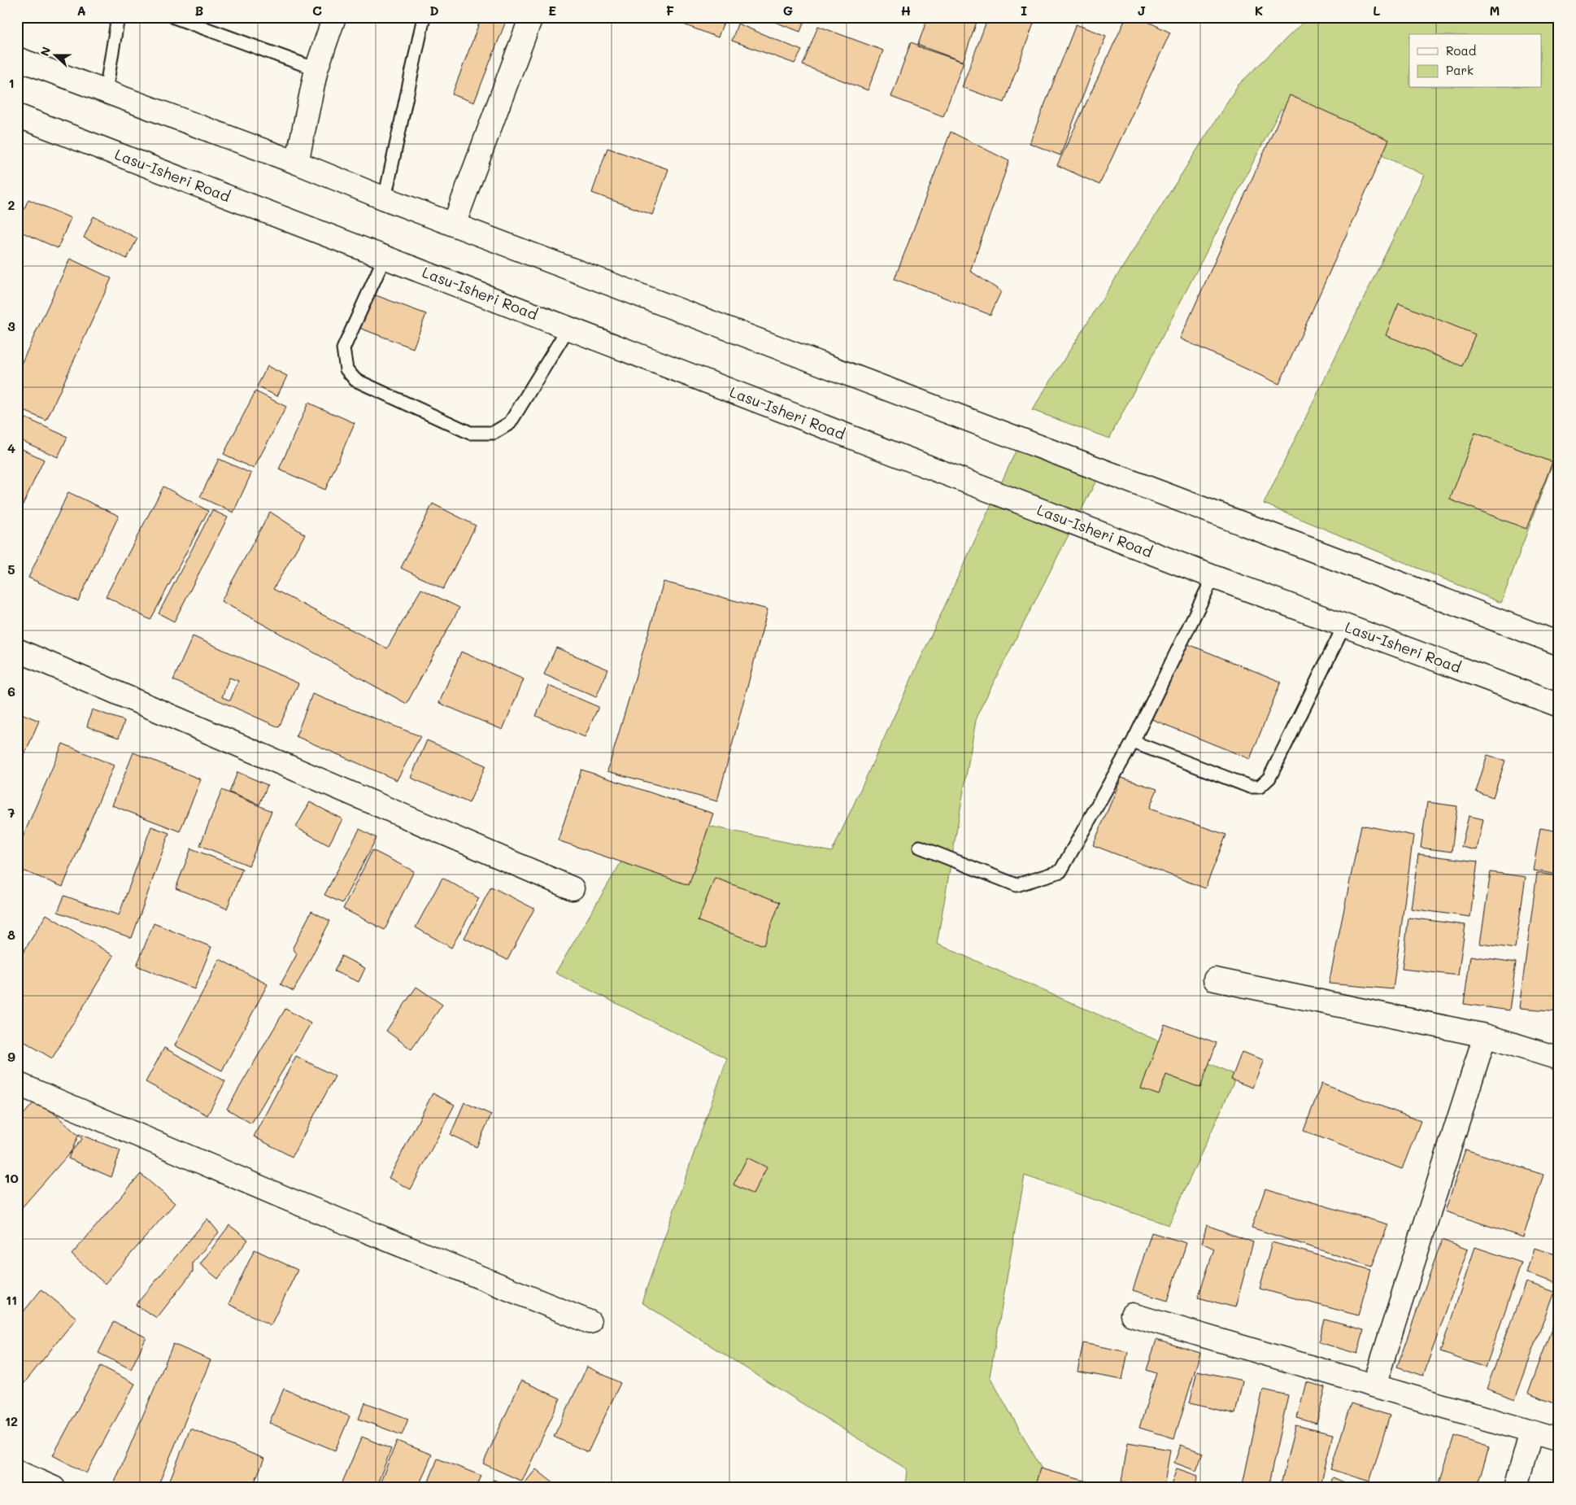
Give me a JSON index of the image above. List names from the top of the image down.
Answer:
{
  "streets": {
    "main road": ["Lasu-Isheri Road"]
  },
  "legend": ["Road", "Park"],
  "north": "left",
  "grid": {
    "columns": [
      "A",
      "B",
      "C",
      "D",
      "E",
      "F",
      "G",
      "H",
      "I",
      "J",
      "K",
      "L",
      "M"
    ],
    "rows": [
      "1",
      "2",
      "3",
      "4",
      "5",
      "6",
      "7",
      "8",
      "9",
      "10",
      "11",
      "12"
    ]
  }
}
